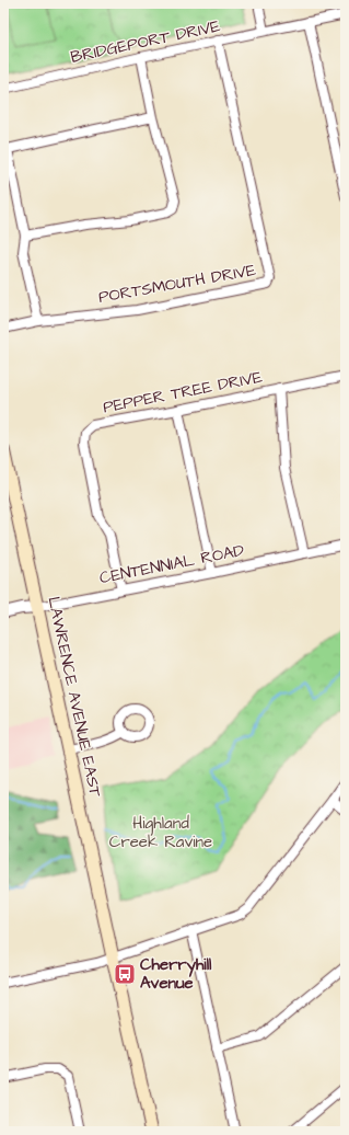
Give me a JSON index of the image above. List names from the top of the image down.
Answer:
{
  "streets": {
    "main road": ["LAWRENCE AVENUE EAST"],
    "street": [
      "BRIDGEPORT DRIVE",
      "PORTSMOUTH DRIVE",
      "PEPPER TREE DRIVE",
      "CENTENNIAL ROAD"
    ]
  },
  "crossings": [
    ["BRIDGEPORT DRIVE", "PORTSMOUTH DRIVE"],
    ["PEPPER TREE DRIVE", "CENTENNIAL ROAD"],
    ["CENTENNIAL ROAD", "LAWRENCE AVENUE EAST"]
  ],
  "parks": ["Highland Creek Ravine"],
  "places": {
    "bus stop": ["Cherryhill Avenue"]
  }
}
